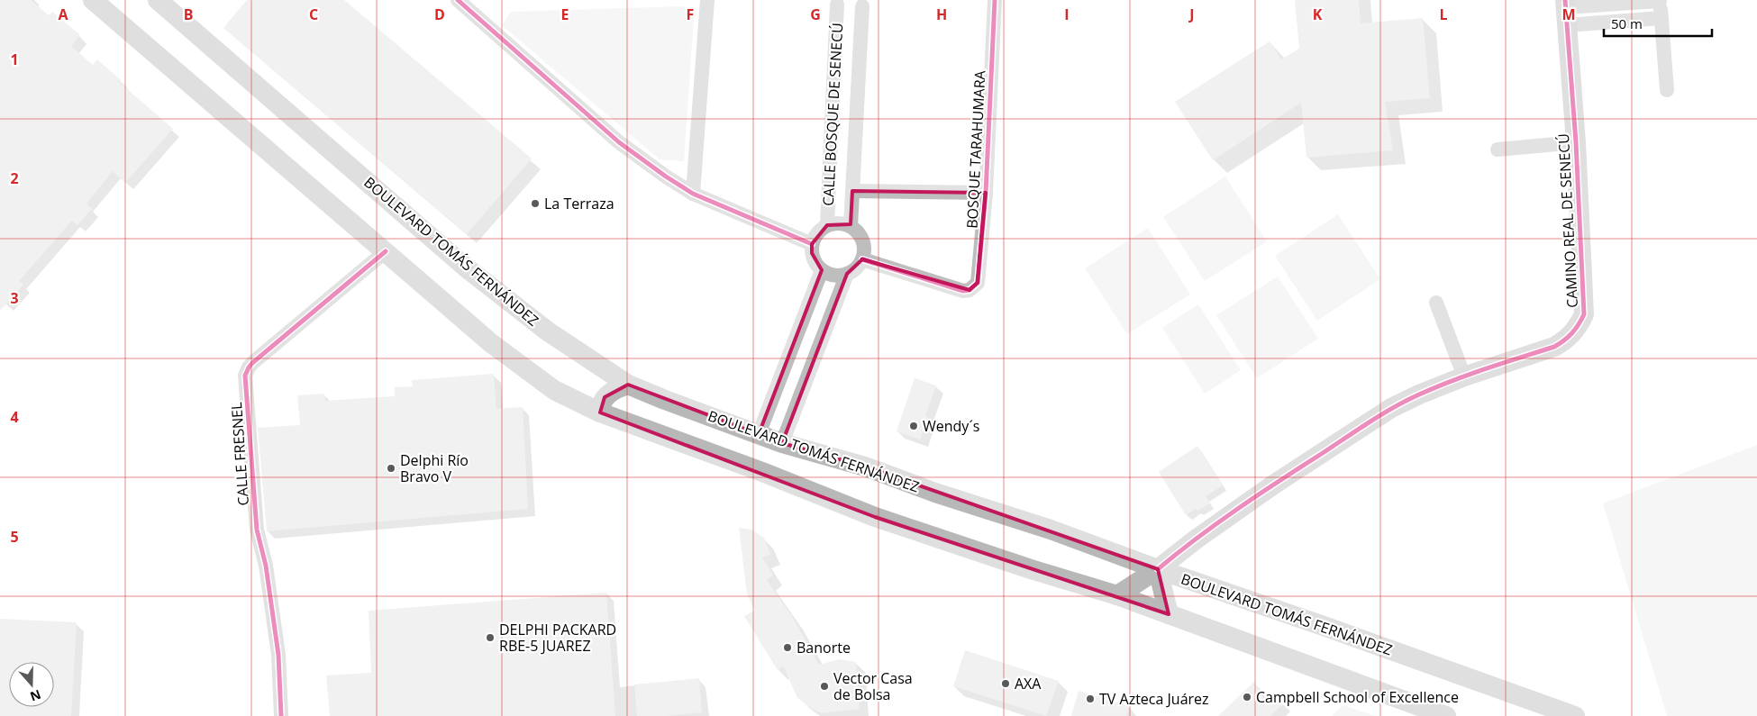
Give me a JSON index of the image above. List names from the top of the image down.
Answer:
{
  "streets": {
    "main road": ["CAMINO REAL DE SENECÚ", "BOULEVARD TOMÁS FERNÁNDEZ"],
    "street": ["CALLE BOSQUE DE SENECÚ", "BOSQUE TARAHUMARA", "CALLE FRESNEL"]
  },
  "crossings": [
    ["CALLE BOSQUE DE SENECÚ", "BOSQUE TARAHUMARA"],
    ["CAMINO REAL DE SENECÚ", "BOULEVARD TOMÁS FERNÁNDEZ"]
  ],
  "places": [
    "La Terraza",
    "Wendy´s",
    "Delphi Río Bravo V",
    "DELPHI PACKARD RBE-5 JUAREZ",
    "Banorte",
    "AXA",
    "Vector Casa de Bolsa",
    "Campbell School of Excellence",
    "TV Azteca Juárez"
  ],
  "scale_bar": "50 m",
  "north": "bottom",
  "grid": {
    "columns": [
      "A",
      "B",
      "C",
      "D",
      "E",
      "F",
      "G",
      "H",
      "I",
      "J",
      "K",
      "L",
      "M"
    ],
    "rows": [
      "1",
      "2",
      "3",
      "4",
      "5"
    ]
  }
}
